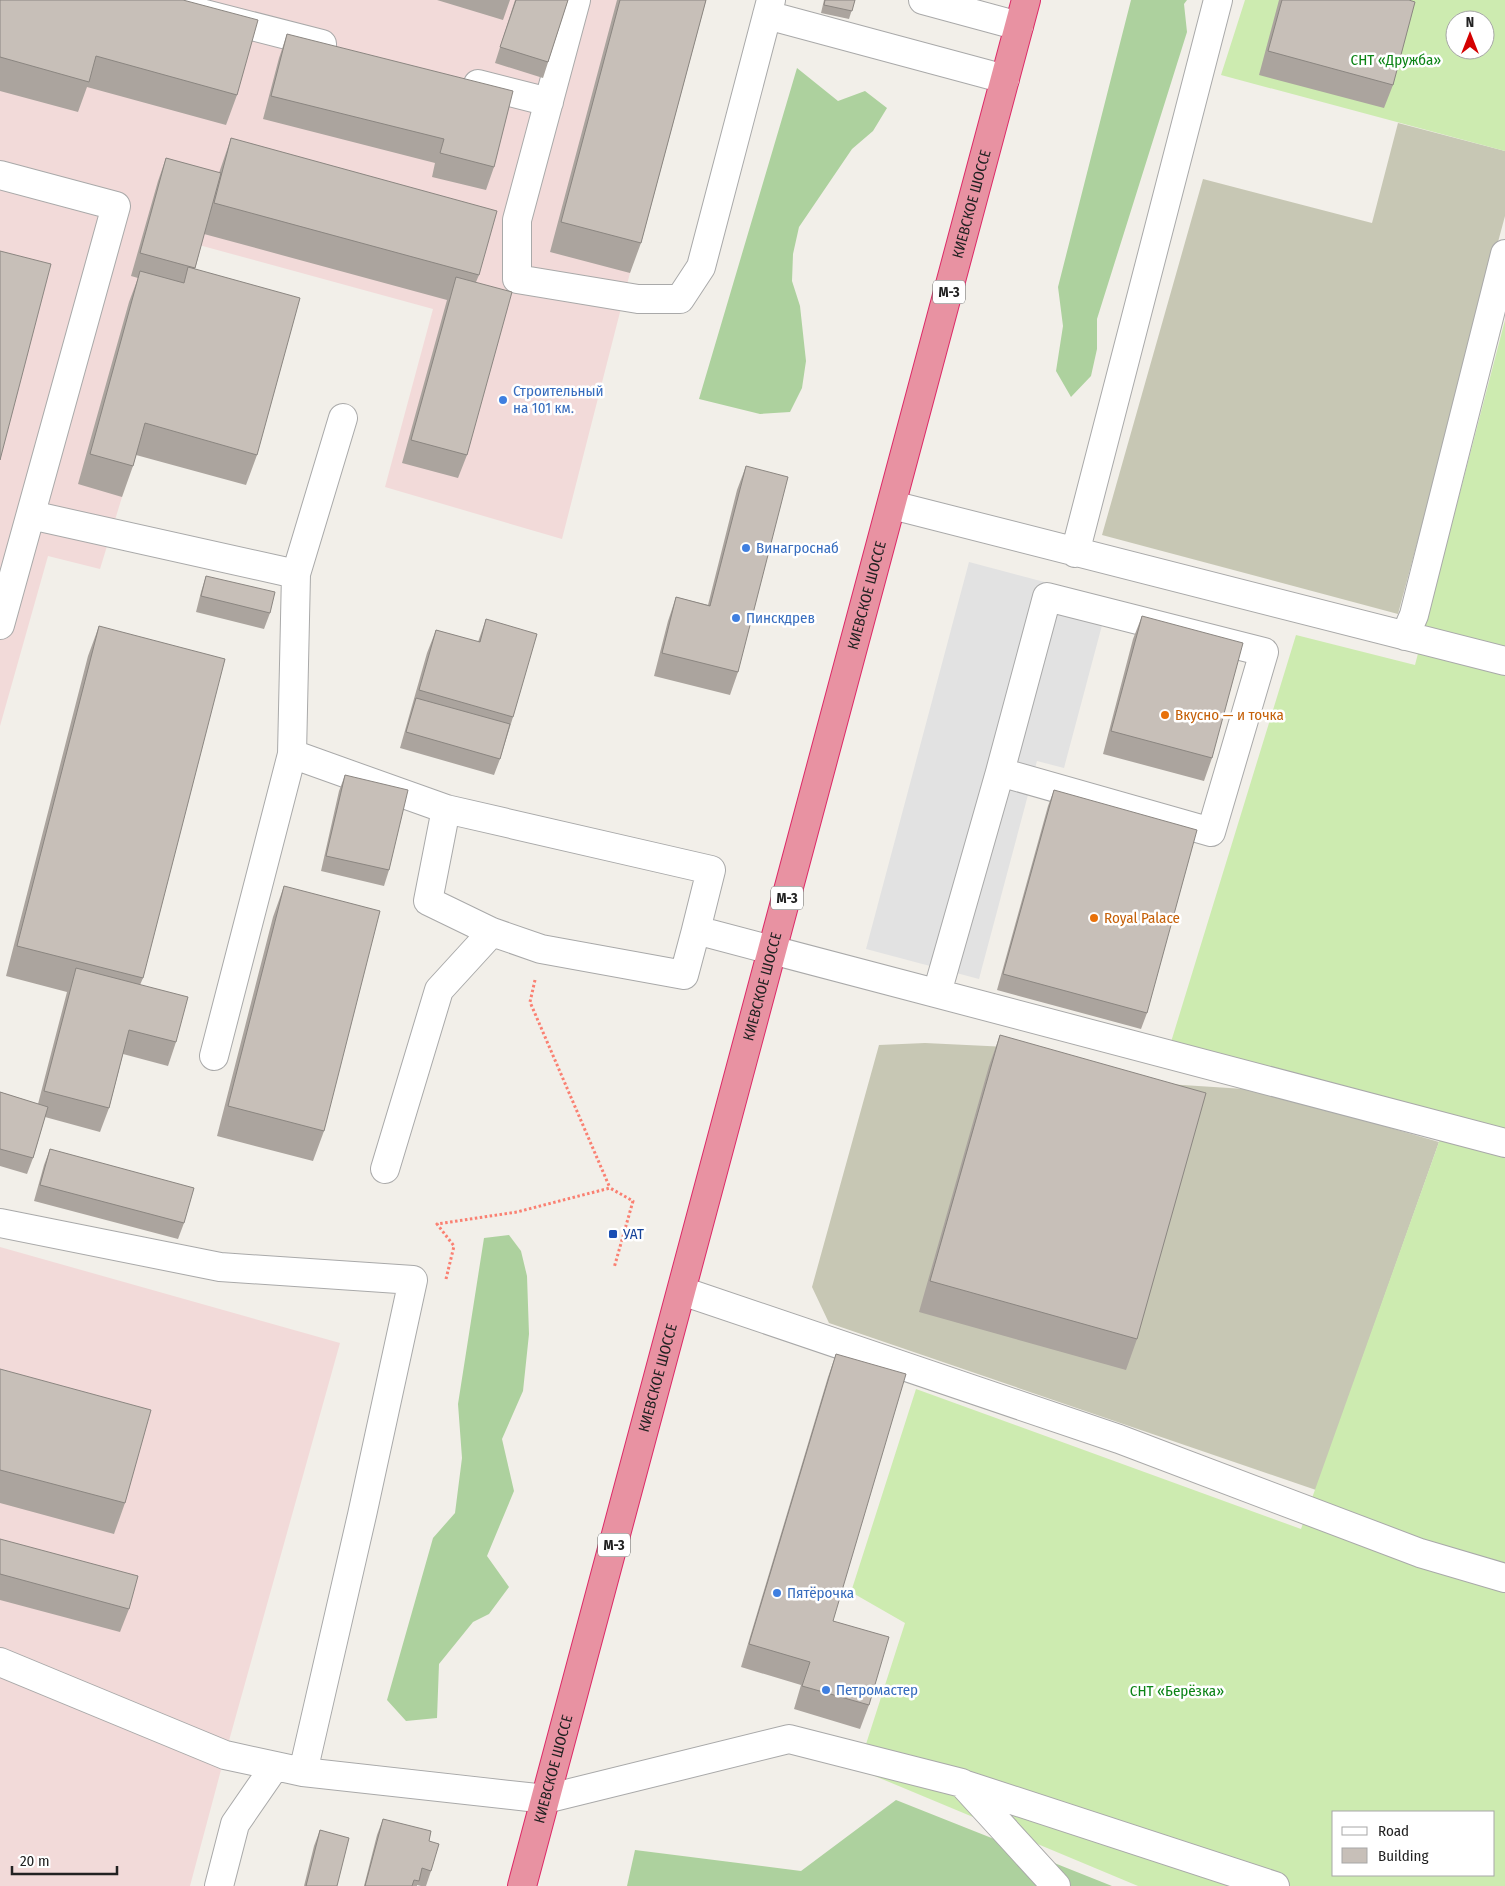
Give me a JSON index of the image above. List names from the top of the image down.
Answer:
{
  "streets": {
    "highway": ["КИЕВСКОЕ ШОССЕ", "М-3"]
  },
  "parks": ["СНТ «Дружба»", "СНТ «Берёзка»"],
  "places": {
    "other": [
      "Строительный на 101 км.",
      "Винагроснаб",
      "Пинскдрев",
      "Вкусно — и точка",
      "Royal Palace",
      "Пятёрочка",
      "Петромастер"
    ],
    "transit": ["УАТ"]
  },
  "legend": ["Road", "Building"],
  "scale_bar": "20 m",
  "north": "top"
}
